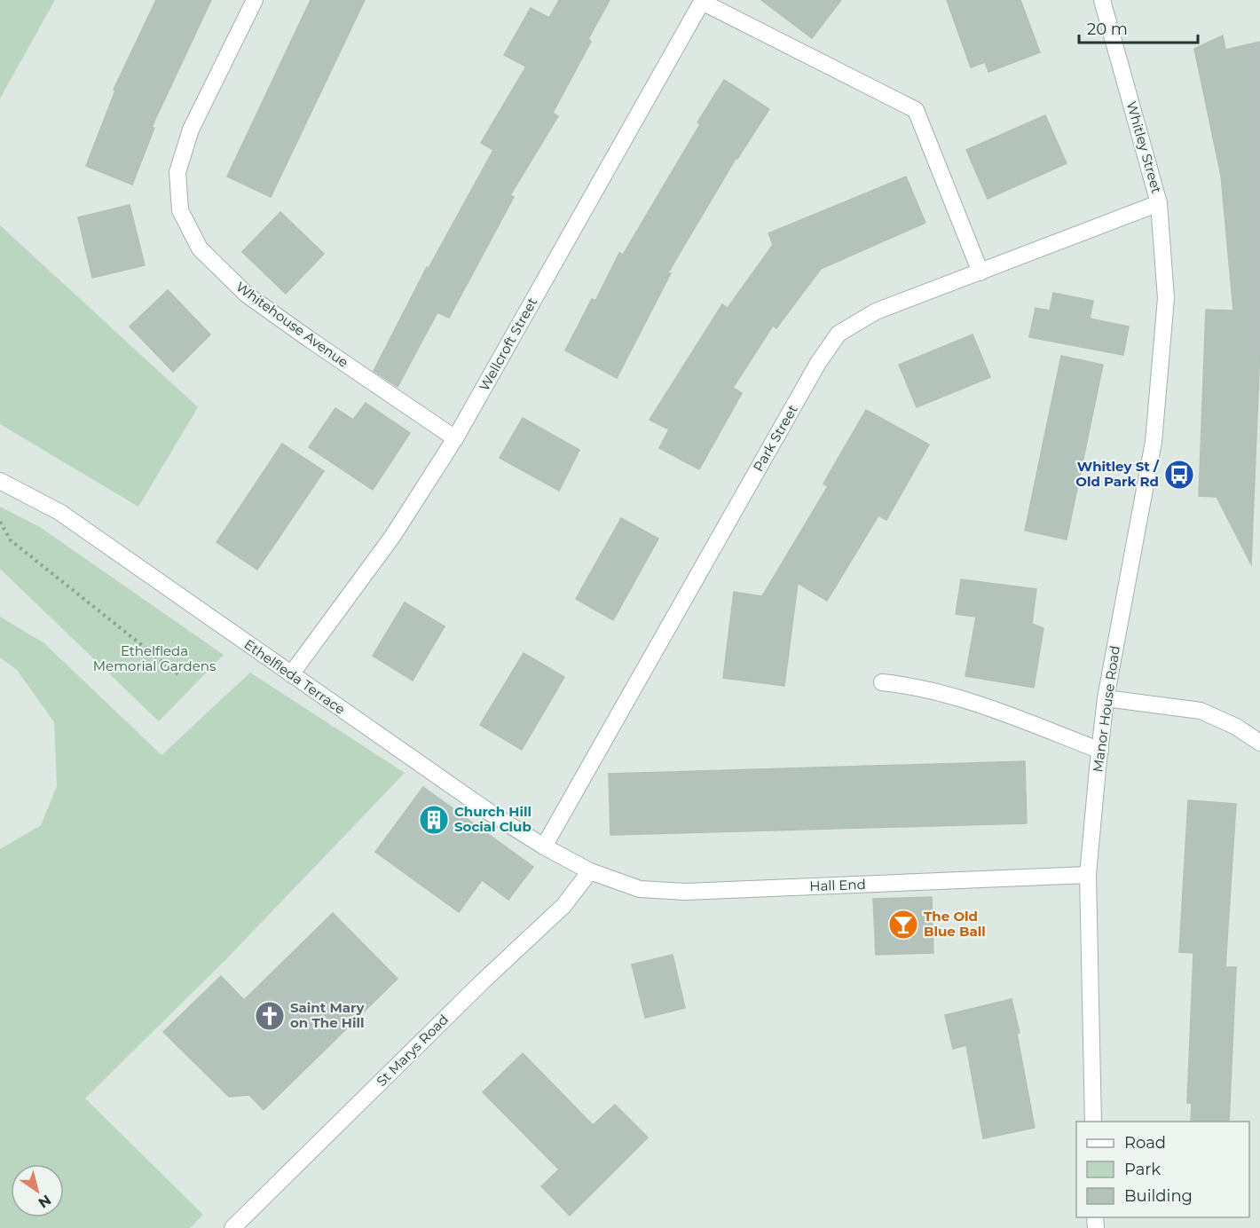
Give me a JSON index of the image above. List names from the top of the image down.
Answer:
{
  "streets": {
    "street": [
      "Whitley Street",
      "Whitehouse Avenue",
      "Wellcroft Street",
      "Park Street",
      "Ethelfleda Terrace",
      "Manor House Road",
      "Hall End",
      "St Marys Road"
    ]
  },
  "crossings": [
    ["Whitley Street", "Park Street"],
    ["Whitley Street", "Manor House Road"],
    ["Whitehouse Avenue", "Wellcroft Street"],
    ["Wellcroft Street", "Ethelfleda Terrace"],
    ["Park Street", "Ethelfleda Terrace"],
    ["Ethelfleda Terrace", "Hall End"],
    ["Ethelfleda Terrace", "St Marys Road"],
    ["Manor House Road", "Hall End"],
    ["Hall End", "St Marys Road"]
  ],
  "parks": ["Ethelfleda Memorial Gardens"],
  "places": {
    "bus stop": ["Whitley St / Old Park Rd"],
    "building": ["Church Hill Social Club"],
    "bar": ["The Old Blue Ball"],
    "church": ["Saint Mary on The Hill"]
  },
  "legend": ["Road", "Park", "Building"],
  "scale_bar": "20 m",
  "north": "bottom right"
}
